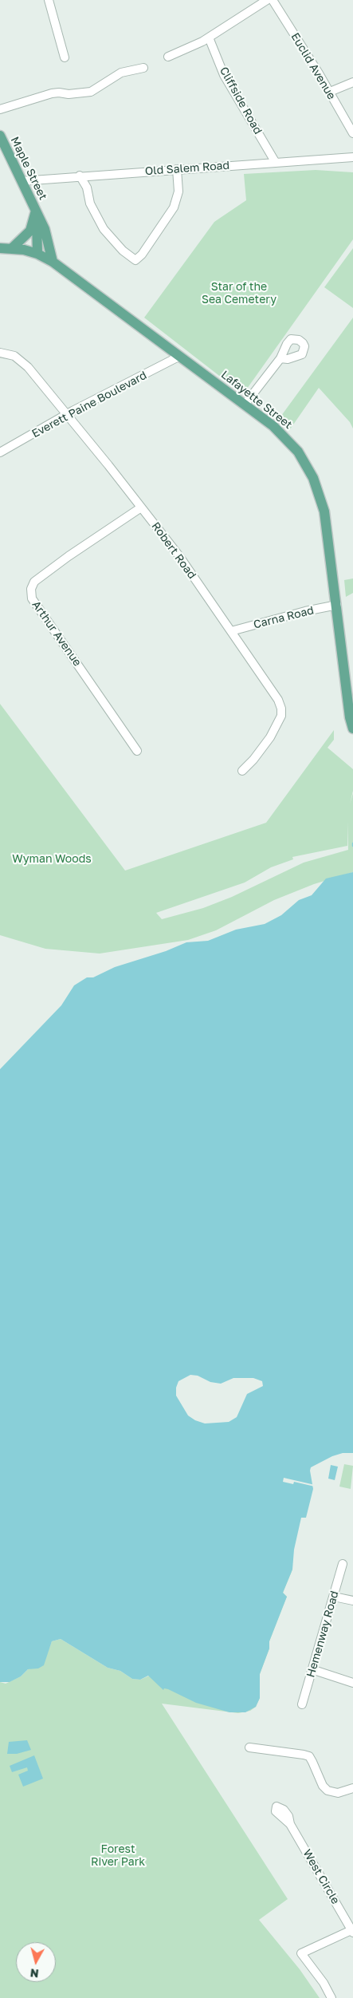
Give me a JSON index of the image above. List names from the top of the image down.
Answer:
{
  "streets": {
    "main road": ["Maple Street", "Lafayette Street"],
    "street": [
      "Euclid Avenue",
      "Cliffside Road",
      "Old Salem Road",
      "Everett Paine Boulevard",
      "Robert Road",
      "Carna Road",
      "Arthur Avenue",
      "Hemenway Road",
      "West Circle"
    ]
  },
  "crossings": [
    ["Cliffside Road", "Old Salem Road"],
    ["Maple Street", "Old Salem Road"],
    ["Maple Street", "Lafayette Street"],
    ["Lafayette Street", "Everett Paine Boulevard"],
    ["Lafayette Street", "Carna Road"],
    ["Everett Paine Boulevard", "Robert Road"],
    ["Robert Road", "Carna Road"],
    ["Robert Road", "Arthur Avenue"]
  ],
  "parks": ["Star of the Sea Cemetery", "Wyman Woods", "Forest River Park"],
  "north": "bottom"
}
